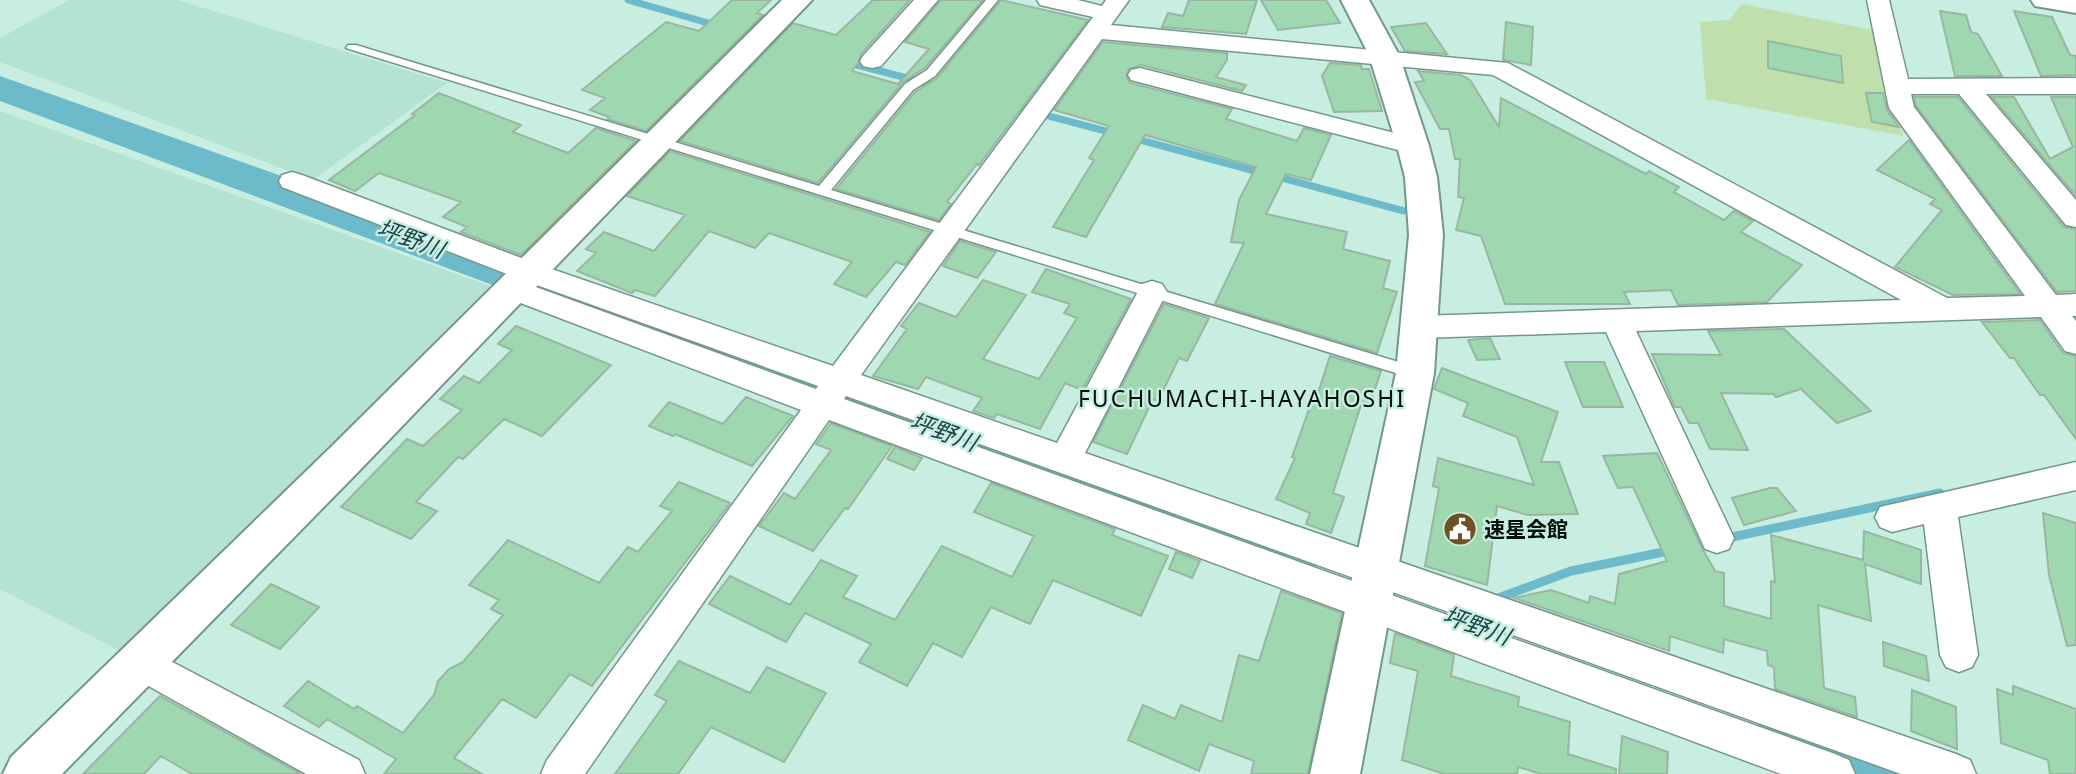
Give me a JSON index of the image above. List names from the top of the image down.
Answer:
{
  "districts": ["FUCHUMACHI-HAYAHOSHI"],
  "water": ["坪野川"],
  "places": {
    "public building": ["速星会館"]
  }
}
